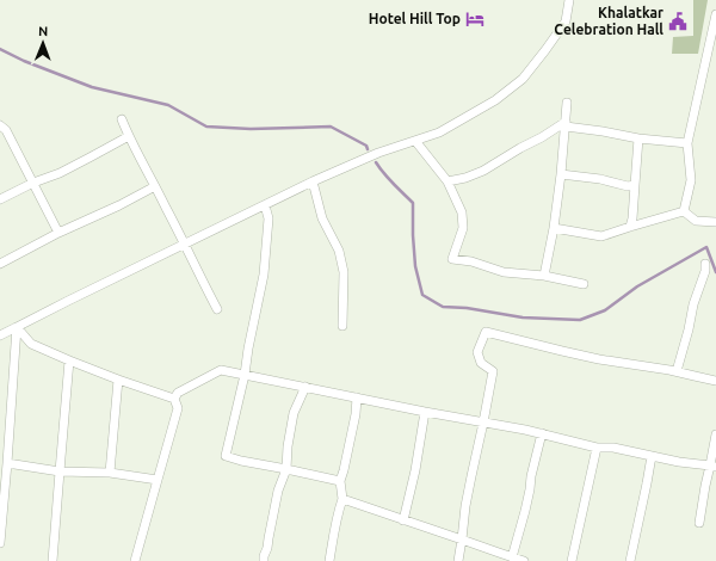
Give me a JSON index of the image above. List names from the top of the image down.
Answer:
{
  "places": {
    "hotel": ["Hotel Hill Top"],
    "public building": ["Khalatkar Celebration Hall"]
  },
  "north": "top"
}
